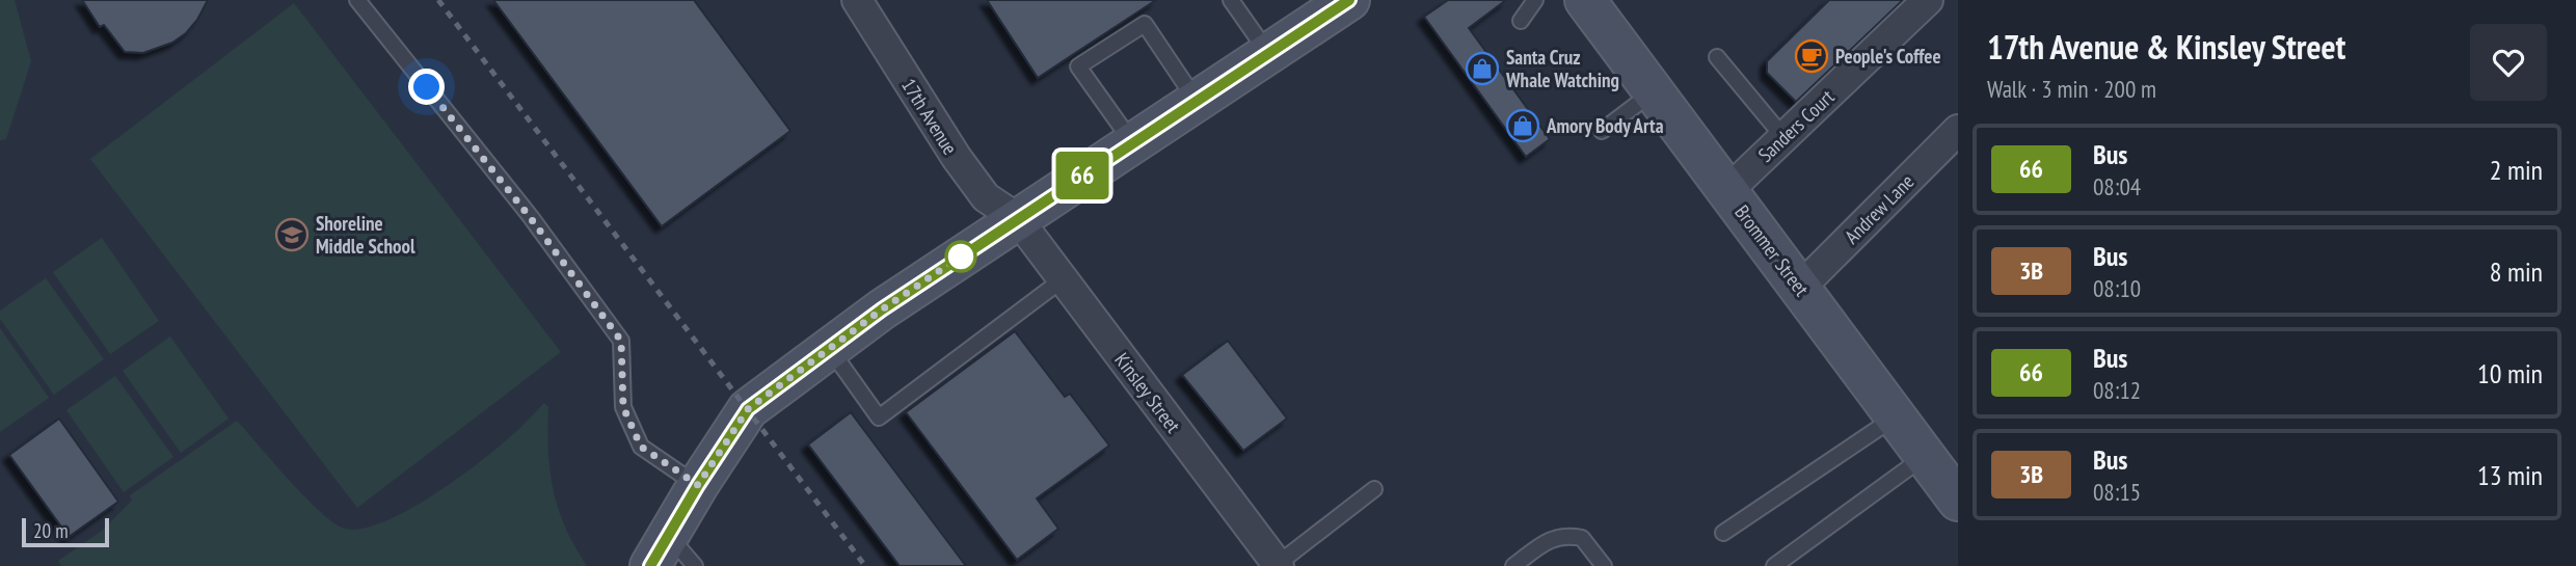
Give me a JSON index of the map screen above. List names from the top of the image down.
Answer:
{
  "streets": {
    "main road": ["Brommer Street"],
    "street": [
      "17th Avenue",
      "Sanders Court",
      "Andrew Lane",
      "Kinsley Street"
    ]
  },
  "crossings": [
    ["17th Avenue", "Kinsley Street"],
    ["Sanders Court", "Brommer Street"],
    ["Andrew Lane", "Brommer Street"]
  ],
  "places": {
    "cafe": ["People's Coffee"],
    "shop": ["Santa Cruz Whale Watching", "Amory Body Arta"],
    "school or university": ["Shoreline Middle School"]
  },
  "lines": ["bus line 66"],
  "scale_bar": "20 m",
  "page": {
    "on_map": "66",
    "heading": ["17th Avenue & Kinsley Street", "Walk · 3 min · 200 m"],
    "list": [
      {
        "mark": "66",
        "name": "Bus",
        "note": "08:04",
        "value": "2 min"
      },
      {
        "mark": "3B",
        "name": "Bus",
        "note": "08:10",
        "value": "8 min"
      },
      {
        "mark": "66",
        "name": "Bus",
        "note": "08:12",
        "value": "10 min"
      },
      {
        "mark": "3B",
        "name": "Bus",
        "note": "08:15",
        "value": "13 min"
      }
    ],
    "scale": "20 m"
  }
}
